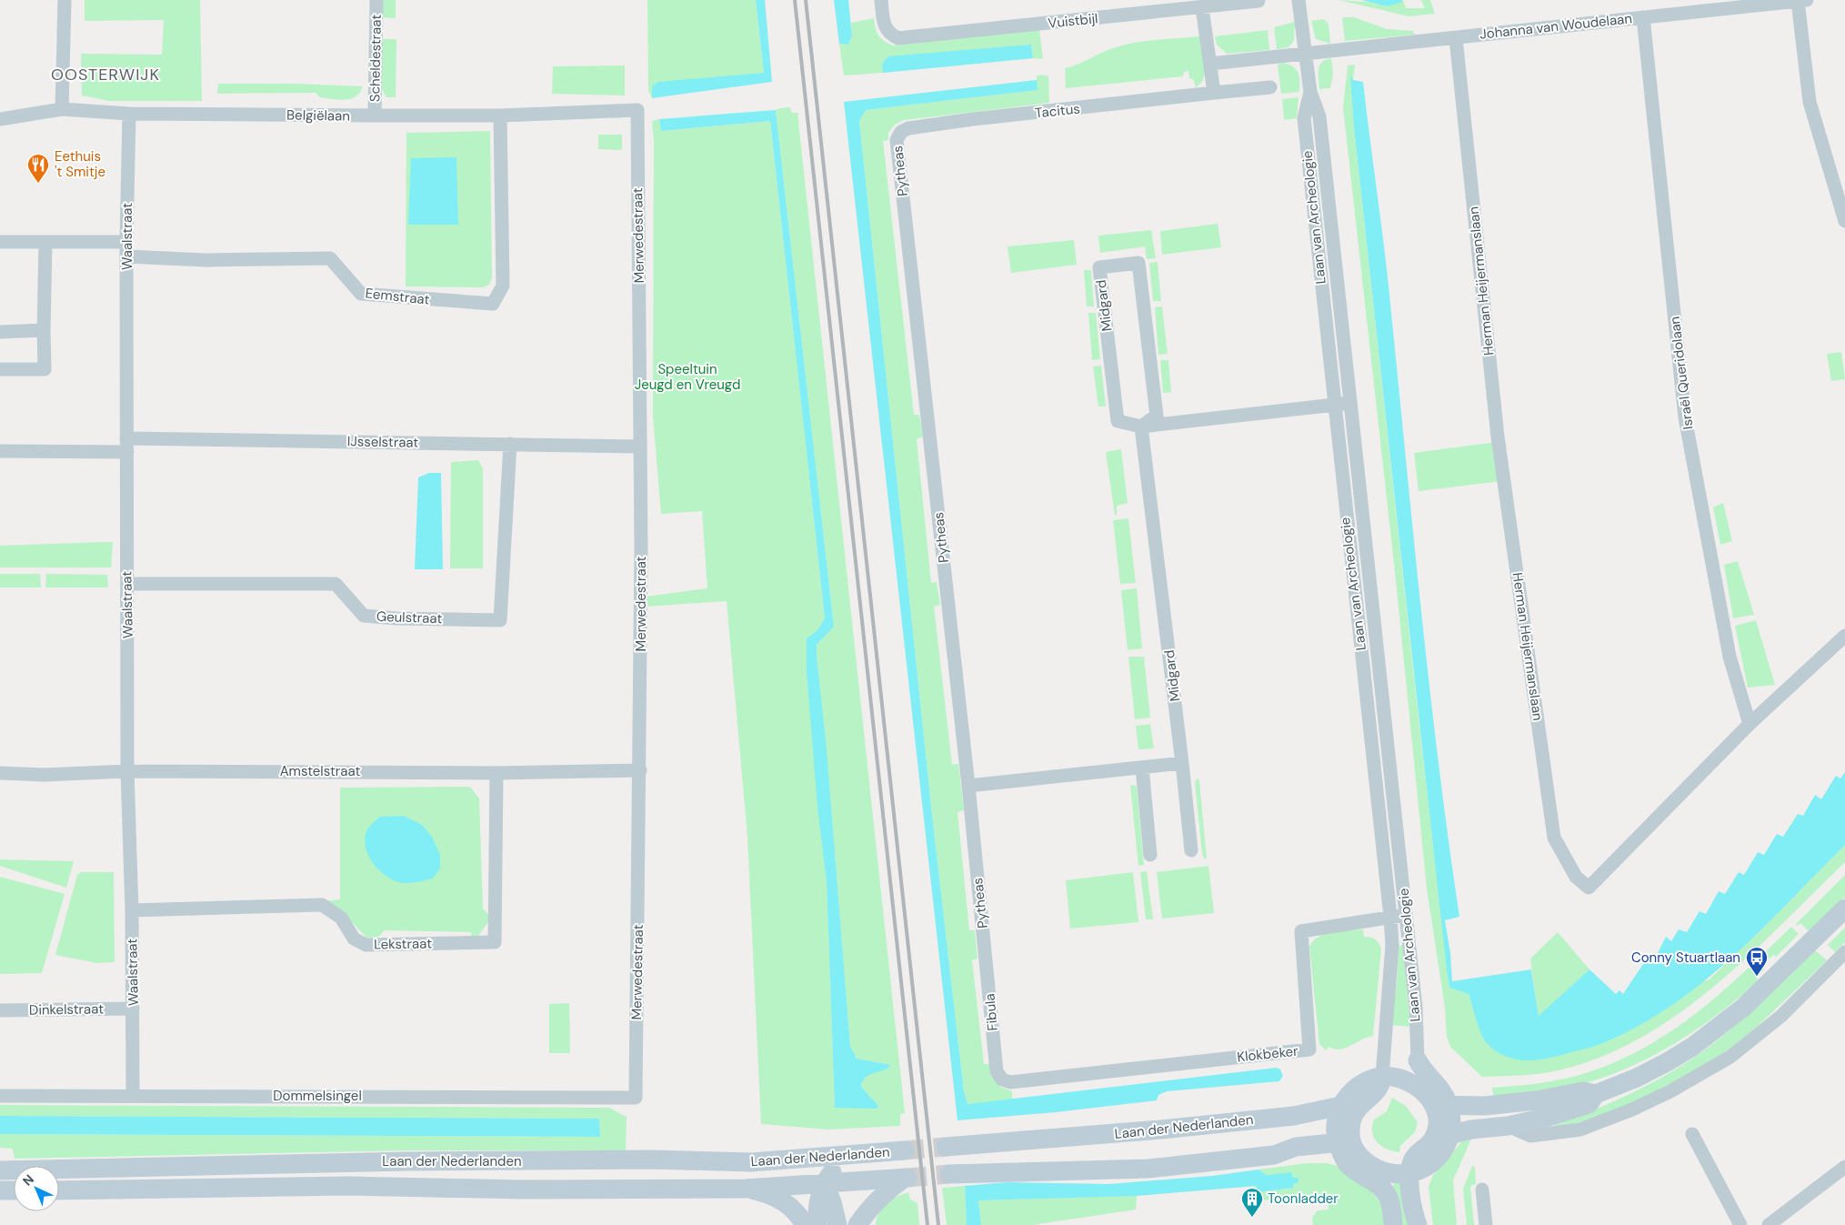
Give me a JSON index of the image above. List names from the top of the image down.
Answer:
{
  "streets": {
    "main road": ["Laan der Nederlanden"],
    "street": [
      "Vuistbijl",
      "Johanna van Woudelaan",
      "Scheldestraat",
      "Tacitus",
      "Belgiëlaan",
      "Pytheas",
      "Laan van Archeologie",
      "Merwedestraat",
      "Waalstraat",
      "Herman Heijermanslaan",
      "Eemstraat",
      "Midgard",
      "Israël Queridolaan",
      "IJsselstraat",
      "Geulstraat",
      "Amstelstraat",
      "Lekstraat",
      "Dinkelstraat",
      "Fibula",
      "Klokbeker",
      "Dommelsingel"
    ]
  },
  "crossings": [
    ["Johanna van Woudelaan", "Laan van Archeologie"],
    ["Johanna van Woudelaan", "Herman Heijermanslaan"],
    ["Johanna van Woudelaan", "Israël Queridolaan"],
    ["Scheldestraat", "Belgiëlaan"],
    ["Tacitus", "Pytheas"],
    ["Belgiëlaan", "Merwedestraat"],
    ["Belgiëlaan", "Waalstraat"],
    ["Belgiëlaan", "Eemstraat"],
    ["Pytheas", "Fibula"],
    ["Laan van Archeologie", "Midgard"],
    ["Laan van Archeologie", "Klokbeker"],
    ["Merwedestraat", "IJsselstraat"],
    ["Merwedestraat", "Amstelstraat"],
    ["Merwedestraat", "Dommelsingel"],
    ["Waalstraat", "Eemstraat"],
    ["Waalstraat", "IJsselstraat"],
    ["Waalstraat", "Geulstraat"],
    ["Waalstraat", "Amstelstraat"],
    ["Waalstraat", "Lekstraat"],
    ["Waalstraat", "Dinkelstraat"],
    ["Waalstraat", "Dommelsingel"],
    ["Herman Heijermanslaan", "Israël Queridolaan"],
    ["IJsselstraat", "Geulstraat"],
    ["Amstelstraat", "Lekstraat"],
    ["Fibula", "Klokbeker"]
  ],
  "districts": ["OOSTERWIJK"],
  "parks": ["Speeltuin Jeugd en Vreugd"],
  "places": {
    "restaurant": ["Eethuis 't Smitje"],
    "bus stop": ["Conny Stuartlaan"],
    "building": ["Toonladder"]
  },
  "north": "top left"
}
